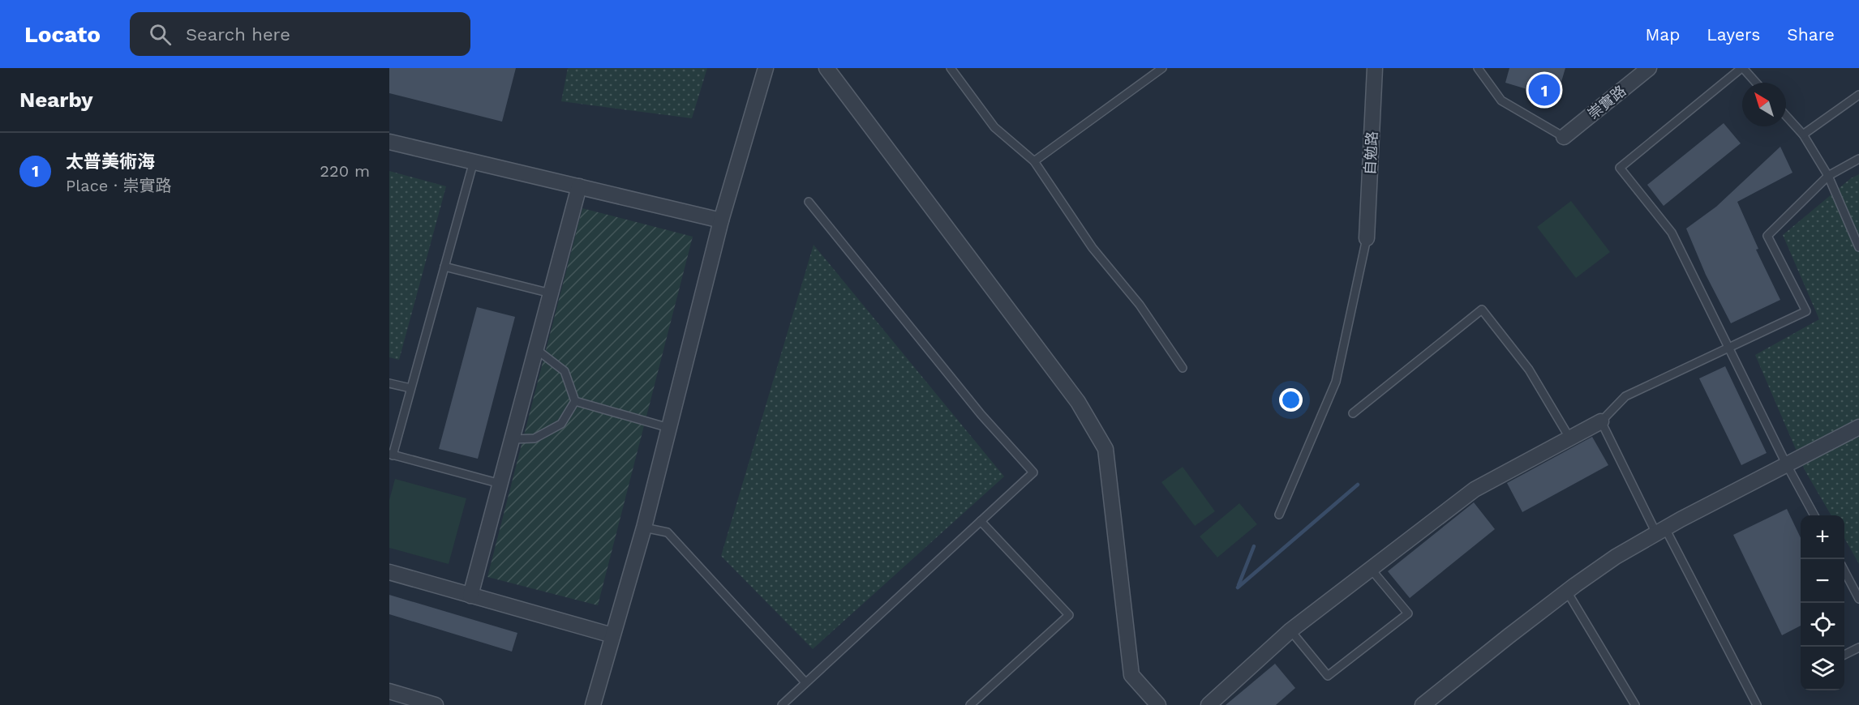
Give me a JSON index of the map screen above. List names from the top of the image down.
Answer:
{
  "streets": {
    "street": ["崇實路", "自勉路"]
  },
  "north": "top left",
  "page": {
    "header": "Locato",
    "search": "Search here",
    "nav": ["Map", "Layers", "Share"],
    "heading": "Nearby",
    "pins": "1",
    "list": [
      {
        "mark": "1",
        "name": "太普美術海",
        "note": "Place · 崇實路",
        "value": "220 m"
      }
    ],
    "map_buttons": ["+", "−"]
  }
}
